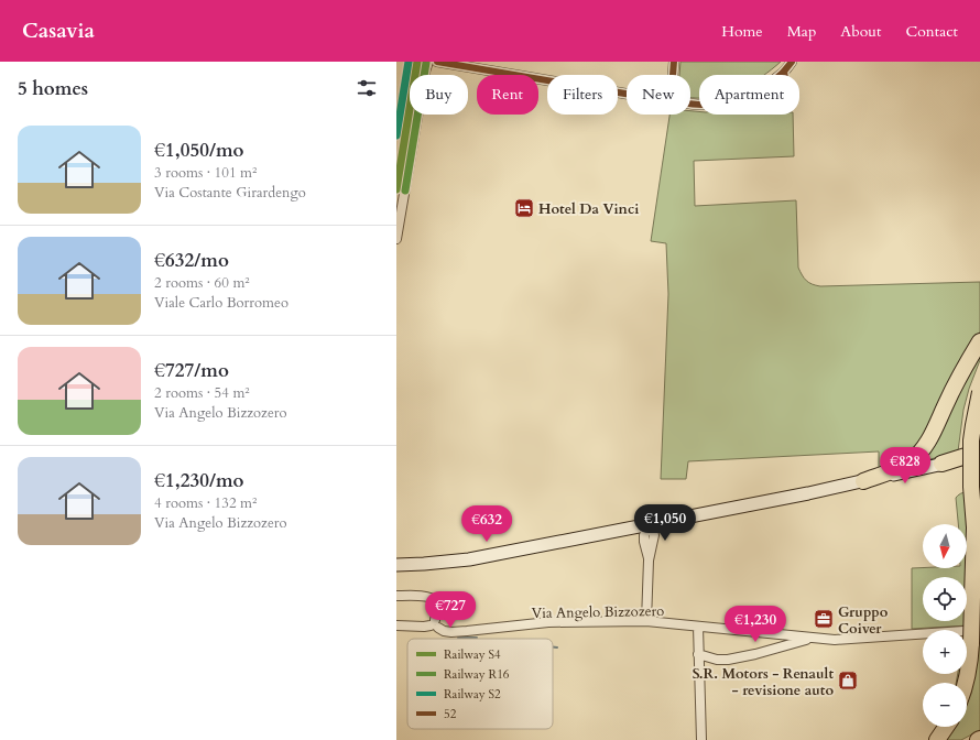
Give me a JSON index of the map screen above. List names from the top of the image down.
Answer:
{
  "streets": {
    "street": ["Via Angelo Bizzozero"]
  },
  "places": {
    "hotel": ["Hotel Da Vinci"],
    "office": ["Gruppo Coiver"],
    "shop": ["S.R. Motors - Renault - revisione auto"]
  },
  "lines": [
    "rail line S4",
    "rail line S2",
    "transit line 52",
    "rail line R16"
  ],
  "legend": [
    "Railway S4",
    "Railway R16",
    "Railway S2",
    "52"
  ],
  "north": "bottom",
  "page": {
    "header": "Casavia",
    "nav": [
      "Home",
      "Map",
      "About",
      "Contact"
    ],
    "heading": "5 homes",
    "chip": [
      "Buy",
      "Rent",
      "Filters",
      "New",
      "Apartment"
    ],
    "list": [
      {
        "name": "€1,050/mo",
        "note": "3 rooms · 101 m² · Via Costante Girardengo"
      },
      {
        "name": "€632/mo",
        "note": "2 rooms · 60 m² · Viale Carlo Borromeo"
      },
      {
        "name": "€727/mo",
        "note": "2 rooms · 54 m² · Via Angelo Bizzozero"
      },
      {
        "name": "€1,230/mo",
        "note": "4 rooms · 132 m² · Via Angelo Bizzozero"
      }
    ],
    "price": [
      "€828",
      "€1,050",
      "€632",
      "€727",
      "€1,230"
    ],
    "map_buttons": ["+", "−"]
  }
}
